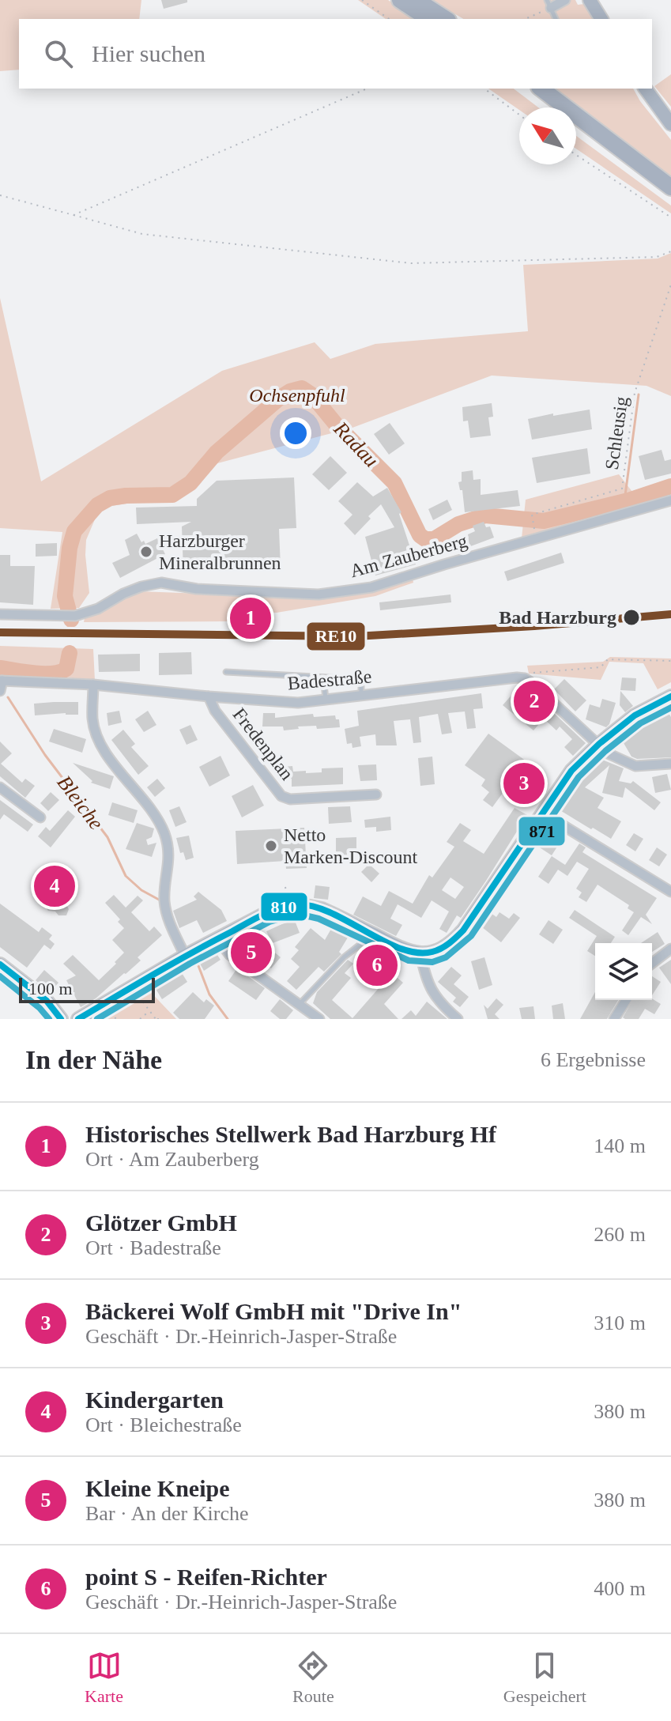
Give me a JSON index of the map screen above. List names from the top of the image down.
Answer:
{
  "streets": {
    "street": ["Am Zauberberg", "Badestraße", "Fredenplan"],
    "path": ["Schleusig"]
  },
  "crossings": [
    ["Badestraße", "Fredenplan"]
  ],
  "water": ["Radau", "Bleiche"],
  "parks": ["Ochsenpfuhl"],
  "places": ["Harzburger Mineralbrunnen", "Bad Harzburg", "Netto Marken-Discount"],
  "lines": ["transit line RE10", "transit line 810", "transit line 871"],
  "scale_bar": "100 m",
  "north": "top left",
  "page": {
    "search": "Hier suchen",
    "pins": [
      "1",
      "2",
      "3",
      "4",
      "5",
      "6"
    ],
    "scale": "100 m",
    "heading": ["In der Nähe", "6 Ergebnisse"],
    "list": [
      {
        "mark": "1",
        "name": "Historisches Stellwerk Bad Harzburg Hf",
        "note": "Ort · Am Zauberberg",
        "value": "140 m"
      },
      {
        "mark": "2",
        "name": "Glötzer GmbH",
        "note": "Ort · Badestraße",
        "value": "260 m"
      },
      {
        "mark": "3",
        "name": "Bäckerei Wolf GmbH mit \"Drive In\"",
        "note": "Geschäft · Dr.-Heinrich-Jasper-Straße",
        "value": "310 m"
      },
      {
        "mark": "4",
        "name": "Kindergarten",
        "note": "Ort · Bleichestraße",
        "value": "380 m"
      },
      {
        "mark": "5",
        "name": "Kleine Kneipe",
        "note": "Bar · An der Kirche",
        "value": "380 m"
      },
      {
        "mark": "6",
        "name": "point S - Reifen-Richter",
        "note": "Geschäft · Dr.-Heinrich-Jasper-Straße",
        "value": "400 m"
      }
    ],
    "nav": ["Karte", "Route", "Gespeichert"]
  }
}
